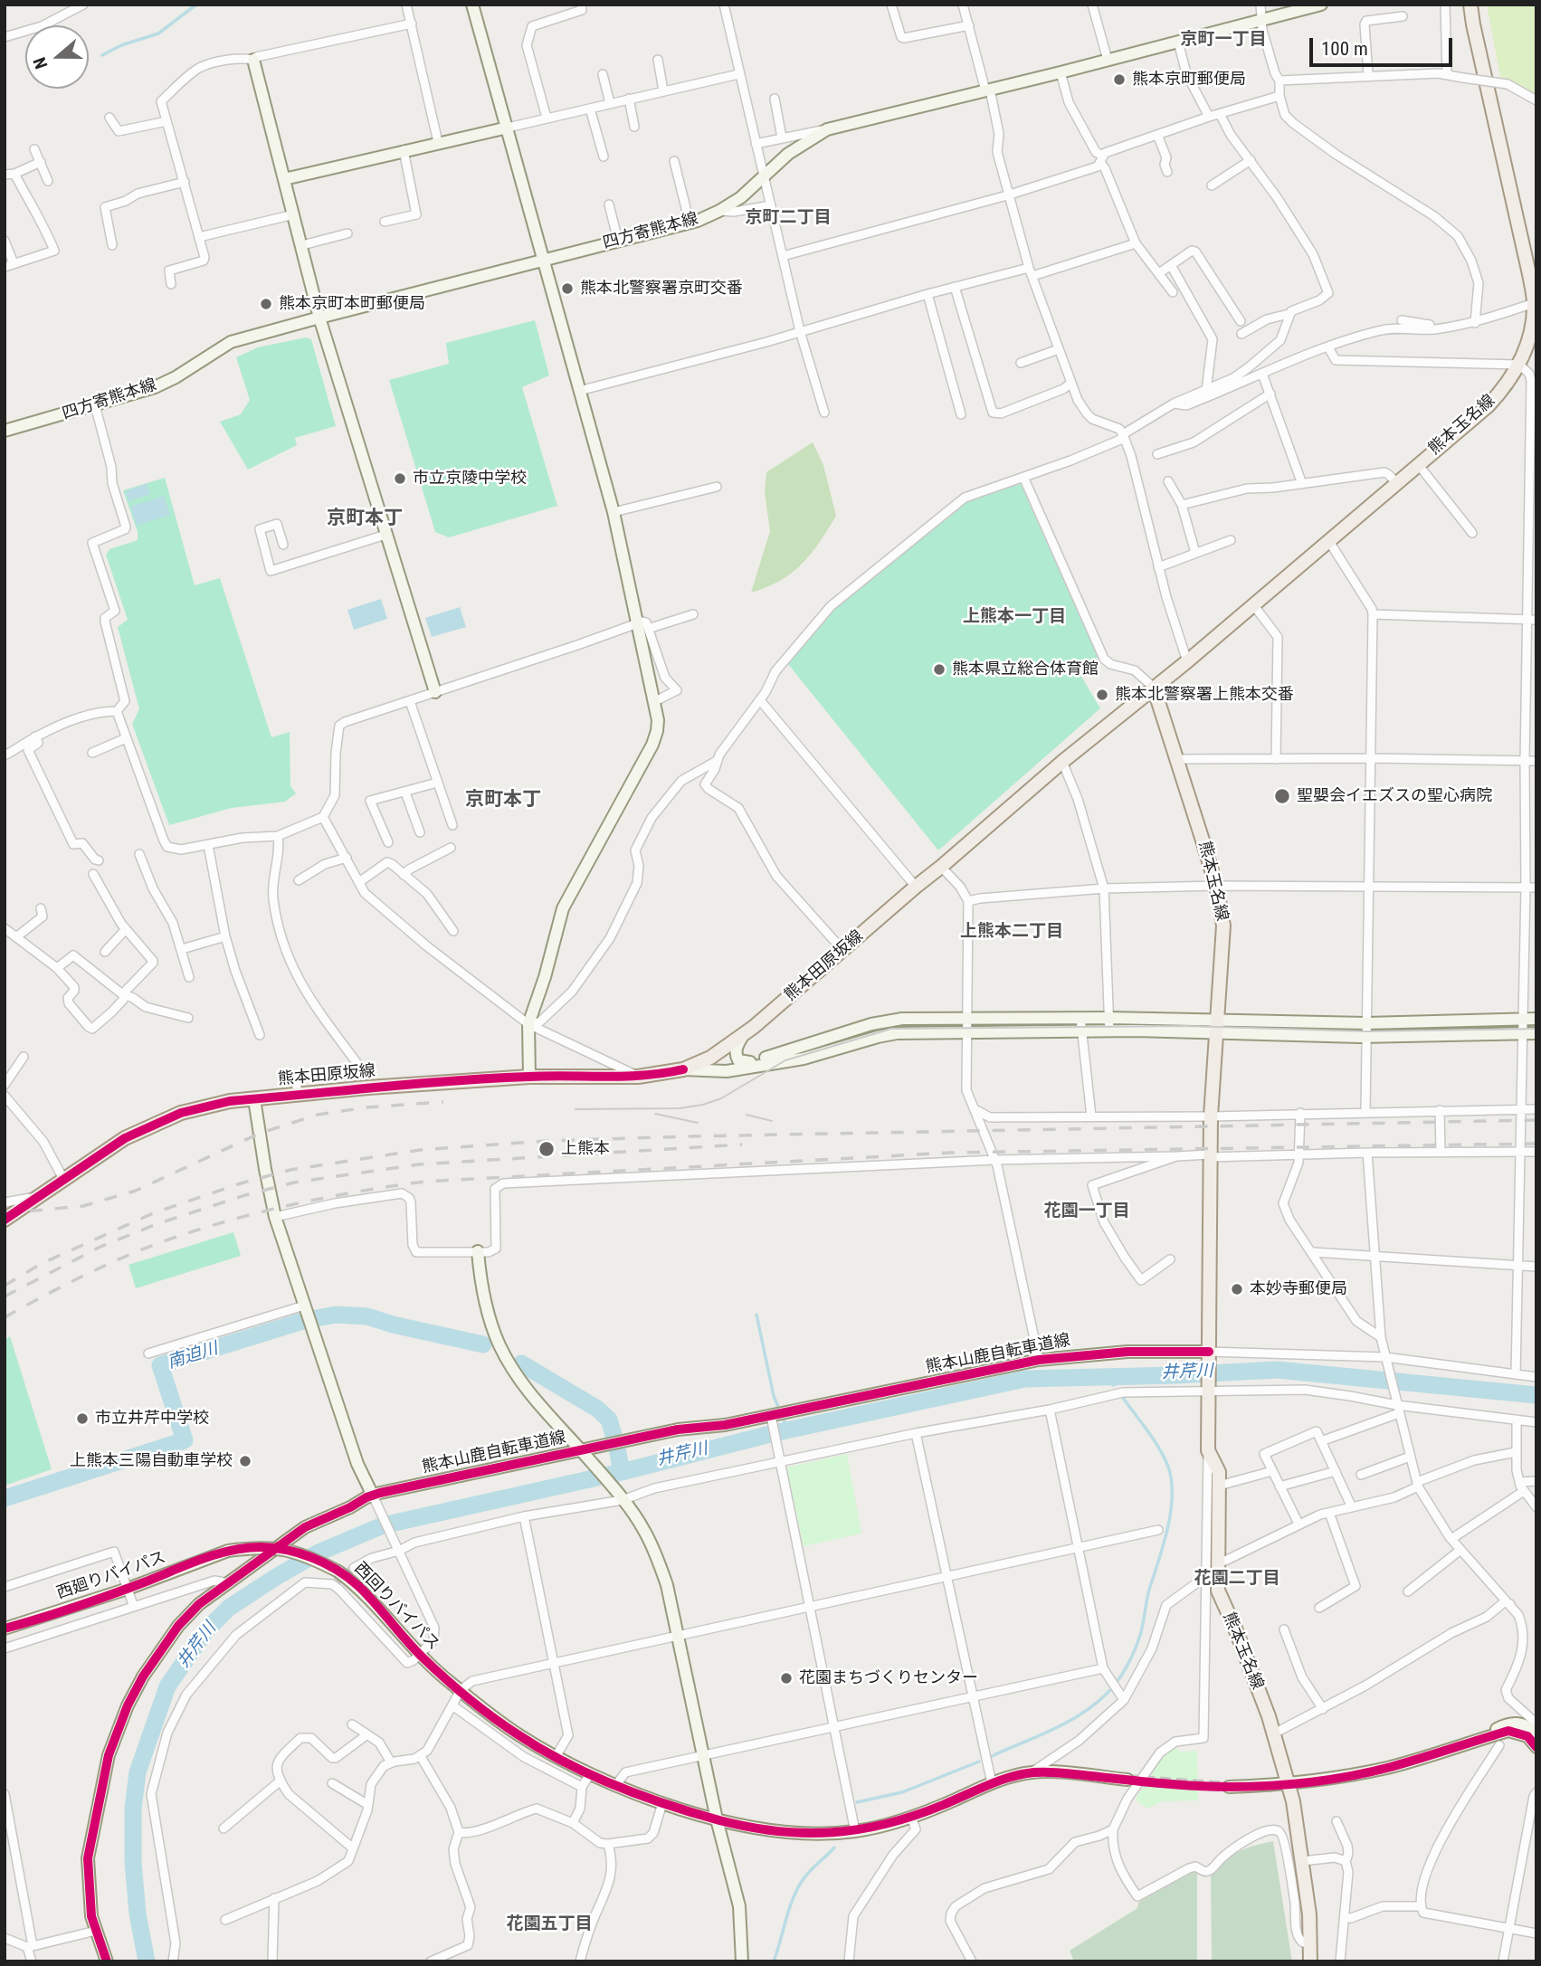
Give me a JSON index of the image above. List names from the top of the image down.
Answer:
{
  "streets": {
    "main road": ["熊本玉名線", "熊本田原坂線"],
    "street": [
      "四方寄熊本線",
      "熊本山鹿自転車道線",
      "西廻りバイパス",
      "西回りバイパス"
    ]
  },
  "crossings": [
    ["熊本玉名線", "熊本田原坂線"],
    ["熊本玉名線", "熊本山鹿自転車道線"],
    ["西廻りバイパス", "西回りバイパス"]
  ],
  "districts": [
    "京町一丁目",
    "京町二丁目",
    "京町本丁",
    "上熊本一丁目",
    "京町本丁",
    "上熊本二丁目",
    "花園一丁目",
    "花園二丁目",
    "花園五丁目"
  ],
  "water": ["南迫川", "井芹川"],
  "places": [
    "熊本京町郵便局",
    "熊本北警察署京町交番",
    "熊本京町本町郵便局",
    "市立京陵中学校",
    "熊本県立総合体育館",
    "熊本北警察署上熊本交番",
    "聖嬰会イエズスの聖心病院",
    "上熊本",
    "本妙寺郵便局",
    "市立井芹中学校",
    "上熊本三陽自動車学校",
    "花園まちづくりセンター"
  ],
  "scale_bar": "100 m",
  "north": "left"
}
